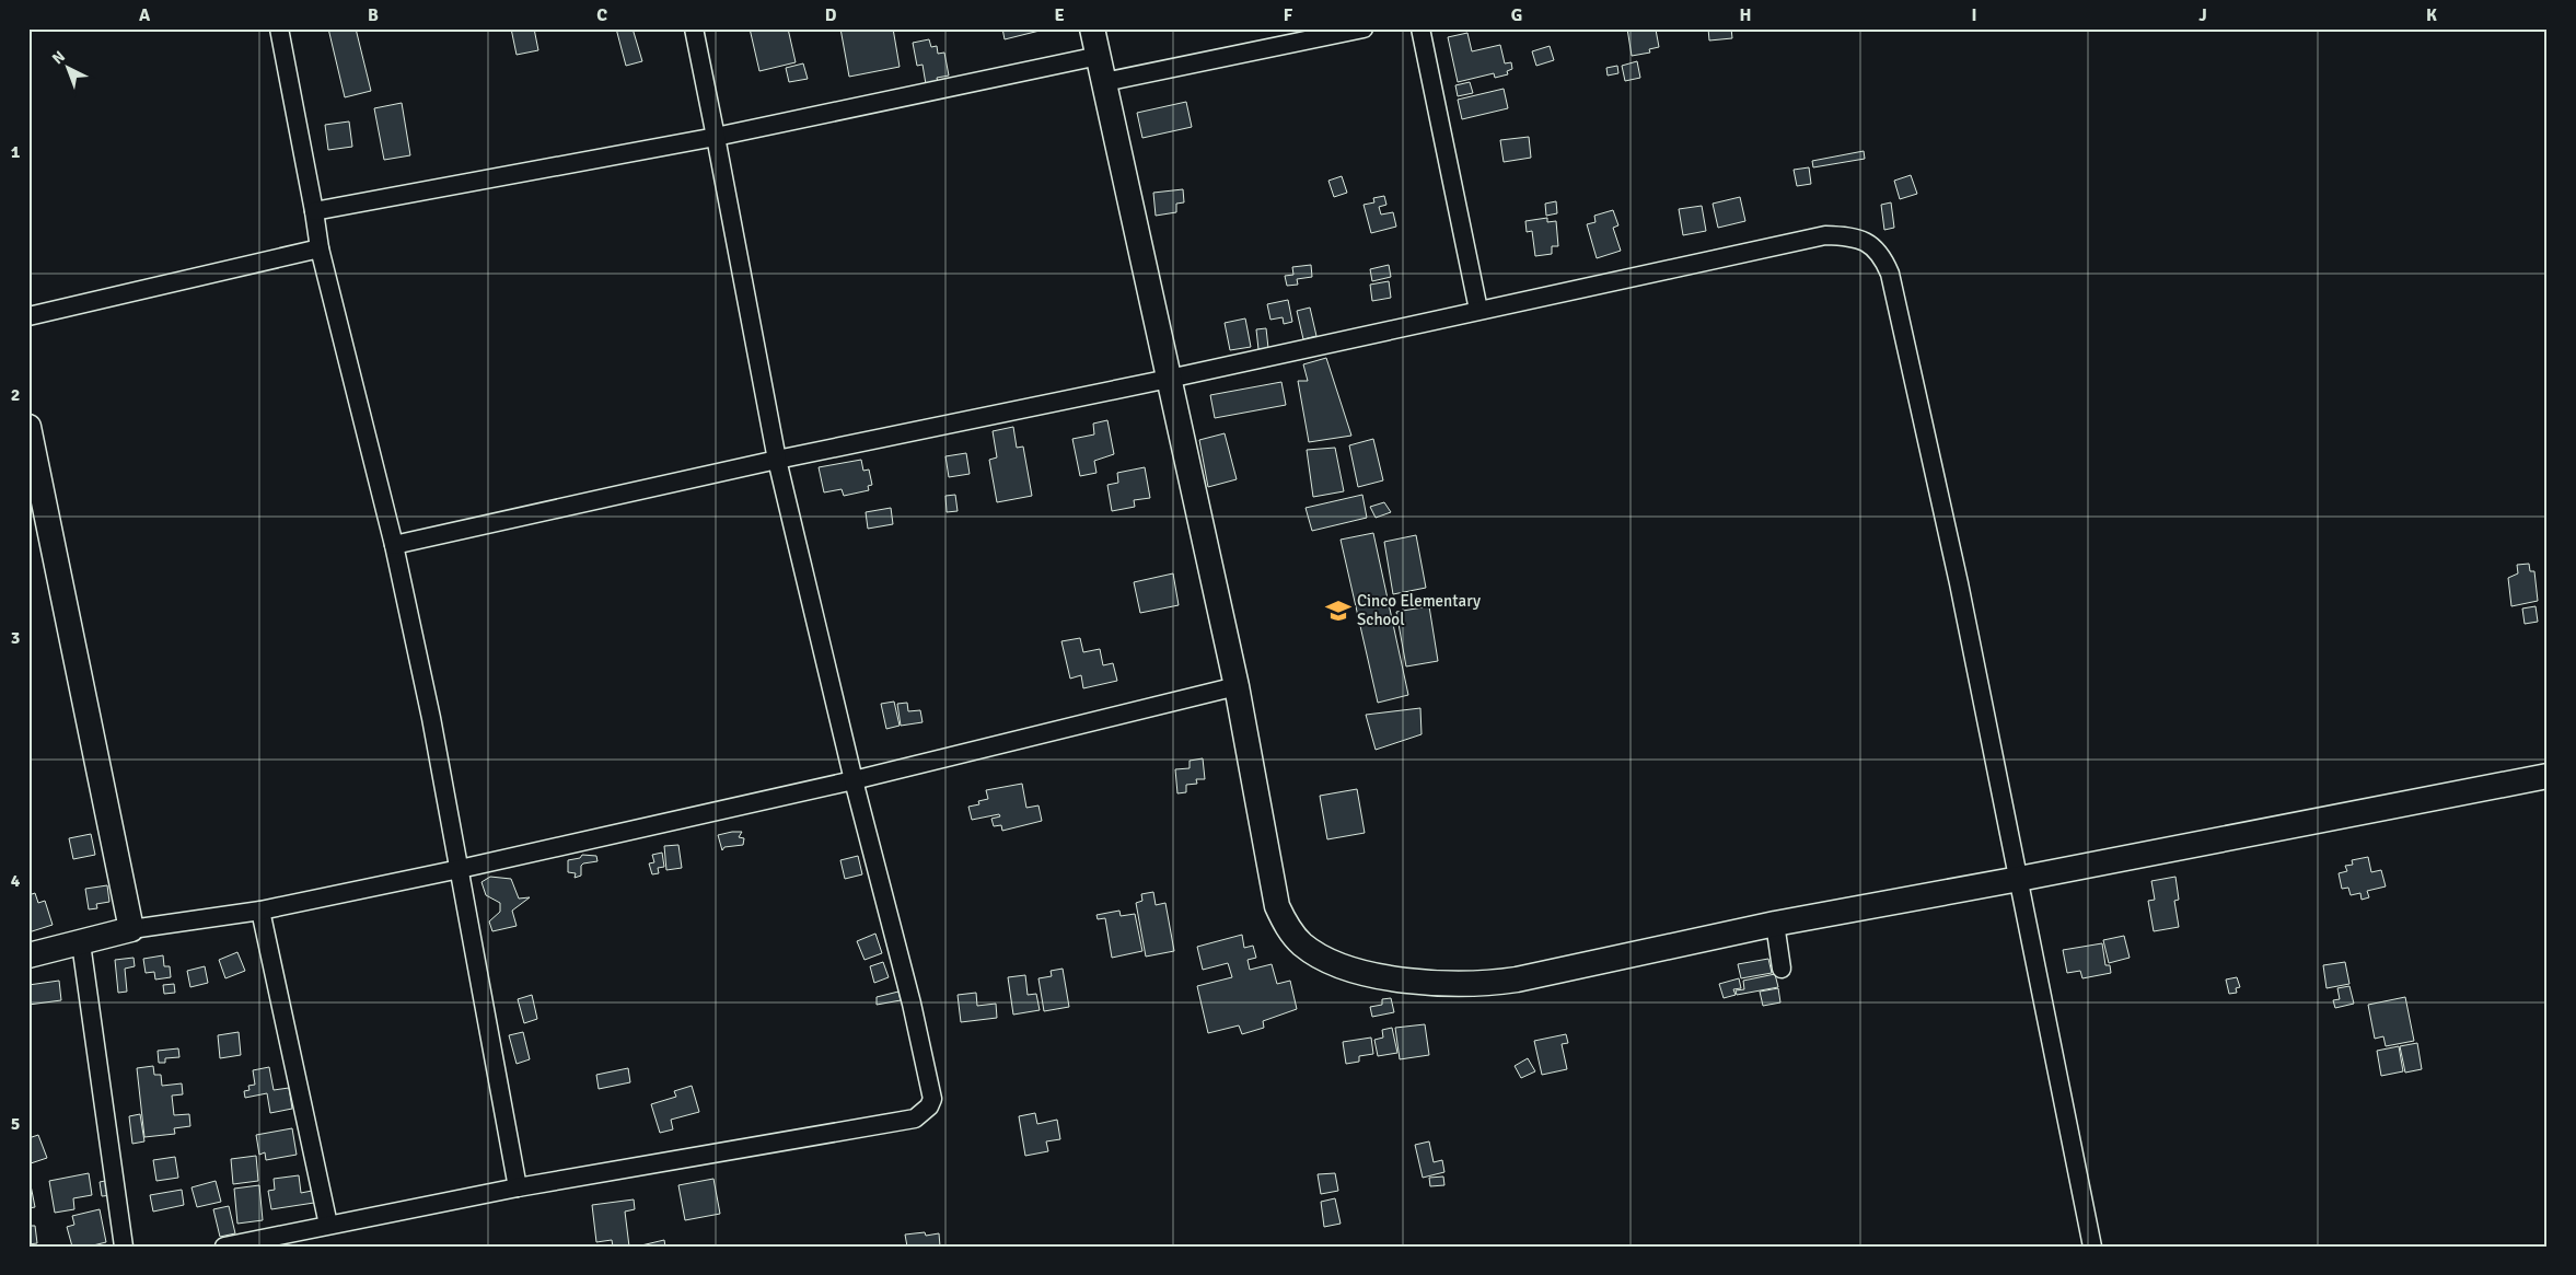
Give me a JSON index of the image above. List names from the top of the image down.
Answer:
{
  "places": {
    "school or university": ["Cinco Elementary School"]
  },
  "north": "top left",
  "grid": {
    "columns": [
      "A",
      "B",
      "C",
      "D",
      "E",
      "F",
      "G",
      "H",
      "I",
      "J",
      "K"
    ],
    "rows": [
      "1",
      "2",
      "3",
      "4",
      "5"
    ]
  }
}
